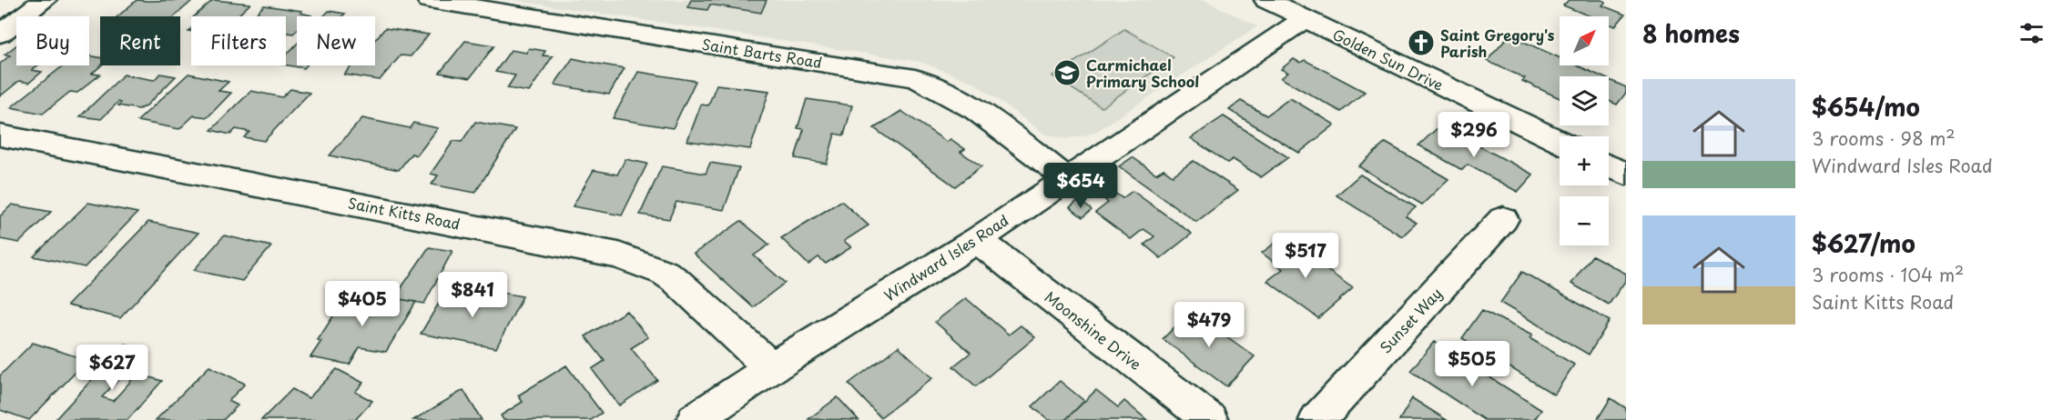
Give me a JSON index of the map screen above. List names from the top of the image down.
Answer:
{
  "streets": {
    "street": [
      "Saint Barts Road",
      "Golden Sun Drive",
      "Saint Kitts Road",
      "Windward Isles Road",
      "Sunset Way",
      "Moonshine Drive"
    ]
  },
  "crossings": [
    ["Saint Barts Road", "Windward Isles Road"],
    ["Golden Sun Drive", "Windward Isles Road"],
    ["Saint Kitts Road", "Windward Isles Road"],
    ["Windward Isles Road", "Moonshine Drive"]
  ],
  "places": {
    "church": ["Saint Gregory's Parish"],
    "school or university": ["Carmichael Primary School"]
  },
  "north": "top right",
  "page": {
    "heading": "8 homes",
    "map_buttons": ["+", "−"],
    "chip": [
      "Buy",
      "Rent",
      "Filters",
      "New"
    ],
    "list": [
      {
        "name": "$654/mo",
        "note": "3 rooms · 98 m² · Windward Isles Road"
      },
      {
        "name": "$627/mo",
        "note": "3 rooms · 104 m² · Saint Kitts Road"
      }
    ],
    "price": [
      "$296",
      "$654",
      "$517",
      "$841",
      "$405",
      "$479",
      "$505",
      "$627"
    ]
  }
}
